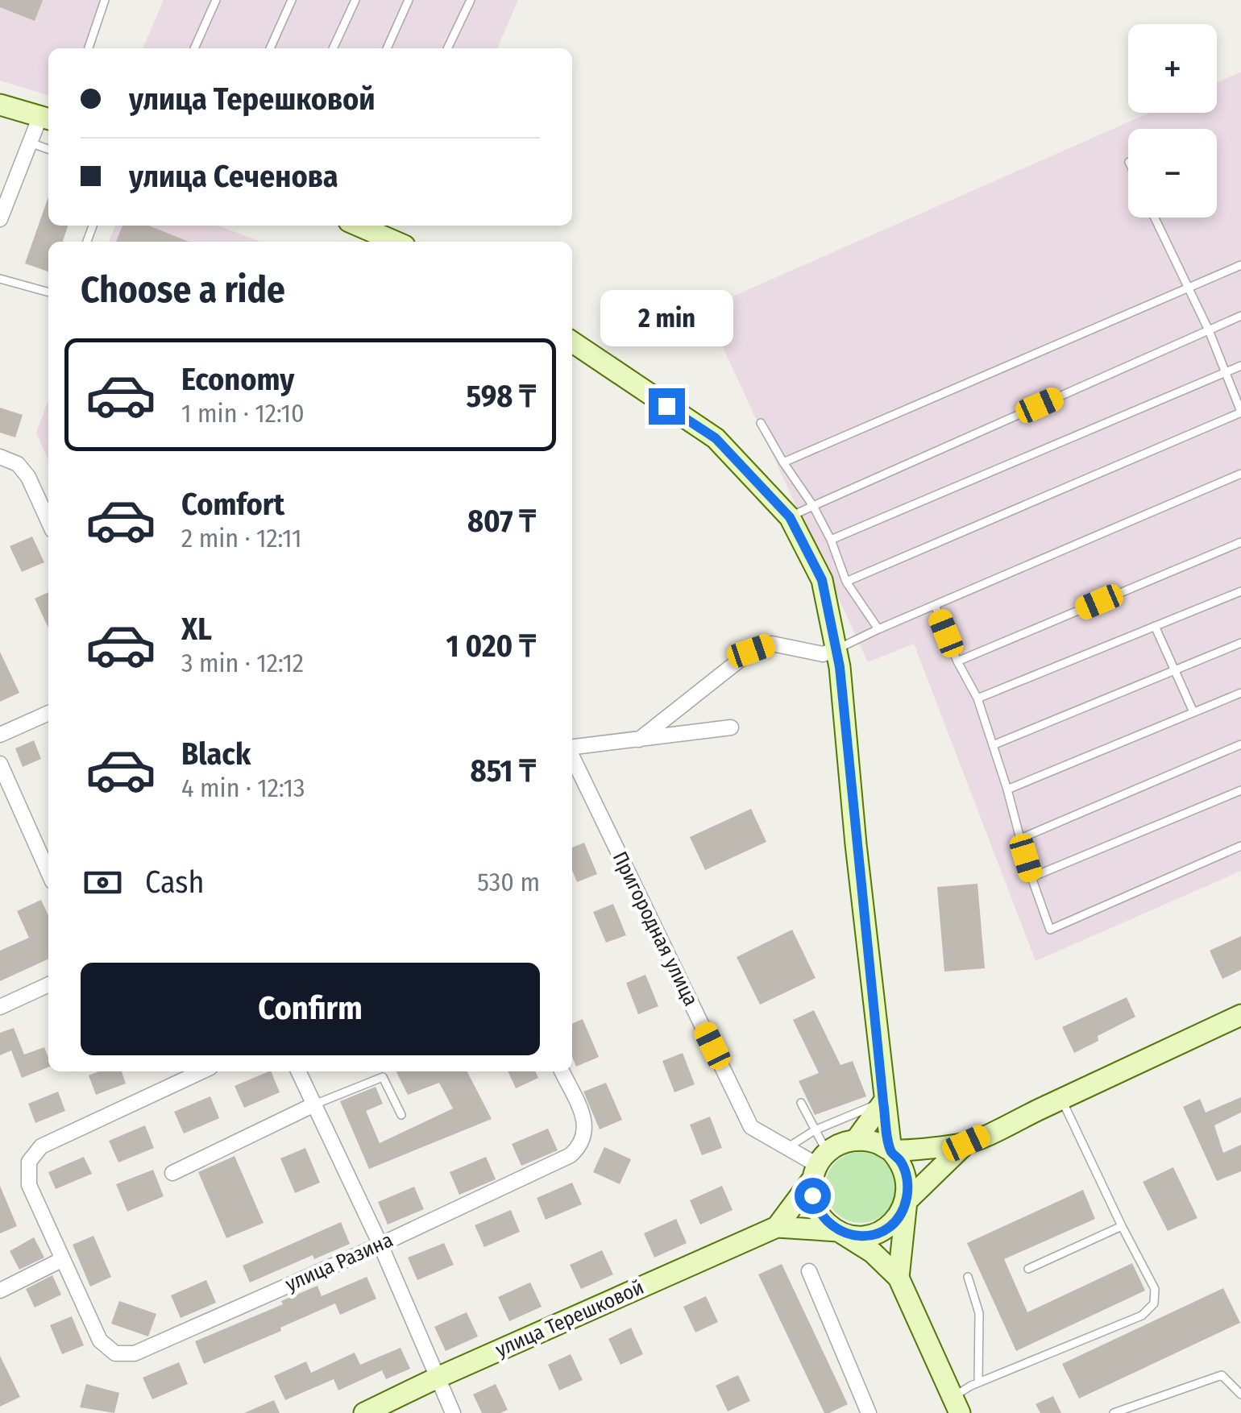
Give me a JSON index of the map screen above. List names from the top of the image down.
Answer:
{
  "streets": {
    "street": ["Пригородная улица", "улица Разина", "улица Терешковой"]
  },
  "crossings": [
    ["Пригородная улица", "улица Терешковой"]
  ],
  "page": {
    "map_buttons": ["+", "−"],
    "banner": ["улица Терешковой", "улица Сеченова"],
    "heading": "Choose a ride",
    "bubble": "2 min",
    "list": [
      {
        "name": "Economy",
        "note": "1 min · 12:10",
        "value": "598 ₸"
      },
      {
        "name": "Comfort",
        "note": "2 min · 12:11",
        "value": "807 ₸"
      },
      {
        "name": "XL",
        "note": "3 min · 12:12",
        "value": "1 020 ₸"
      },
      {
        "name": "Black",
        "note": "4 min · 12:13",
        "value": "851 ₸"
      }
    ],
    "pay": ["Cash", "530 m"],
    "buttons": "Confirm"
  }
}
